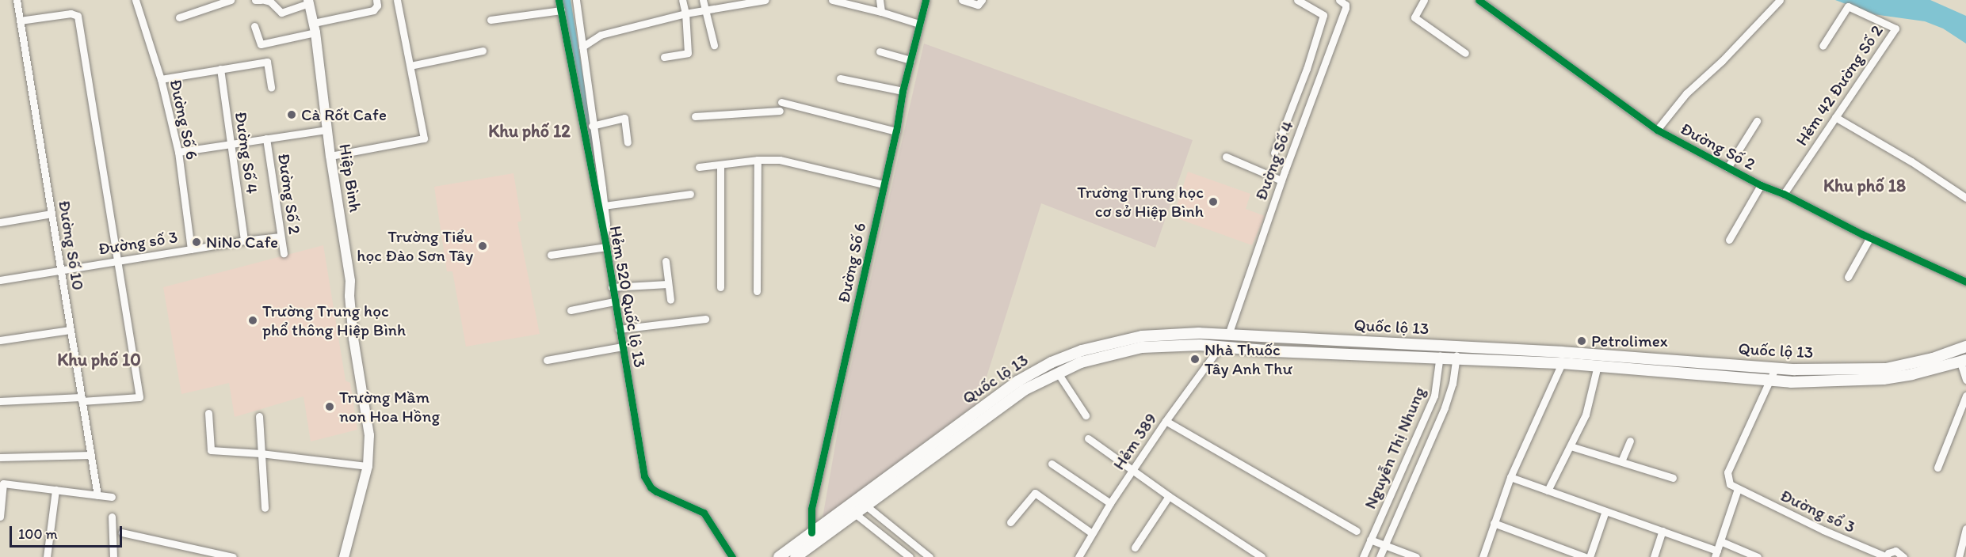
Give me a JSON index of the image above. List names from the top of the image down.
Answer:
{
  "streets": {
    "highway": ["Quốc lộ 13"],
    "main road": ["Hiệp Bình"],
    "street": [
      "Hẻm 42 Đường Số 2",
      "Đường Số 6",
      "Đường Số 2",
      "Đường Số 4",
      "Đường số 3",
      "Đường Số 10",
      "Hẻm 520 Quốc lộ 13",
      "Hẻm 389",
      "Nguyễn Thị Nhung",
      "Đường sổ 3"
    ]
  },
  "crossings": [
    ["Hẻm 42 Đường Số 2", "Đường Số 2"],
    ["Đường Số 6", "Đường số 3"],
    ["Đường Số 6", "Quốc lộ 13"],
    ["Đường Số 2", "Đường số 3"],
    ["Đường Số 4", "Đường số 3"],
    ["Đường Số 4", "Quốc lộ 13"],
    ["Đường số 3", "Đường Số 10"],
    ["Quốc lộ 13", "Hẻm 389"],
    ["Quốc lộ 13", "Nguyễn Thị Nhung"]
  ],
  "districts": ["Khu phố 12", "Khu phố 18", "Khu phố 10"],
  "places": [
    "Cà Rốt Cafe",
    "Trường Trung học cơ sở Hiệp Bình",
    "NiNo Cafe",
    "Trường Tiểu học Đào Sơn Tây",
    "Trường Trung học phổ thông Hiệp Bình",
    "Petrolimex",
    "Nhà Thuốc Tây Anh Thư",
    "Trường Mầm non Hoa Hồng"
  ],
  "scale_bar": "100 m"
}
